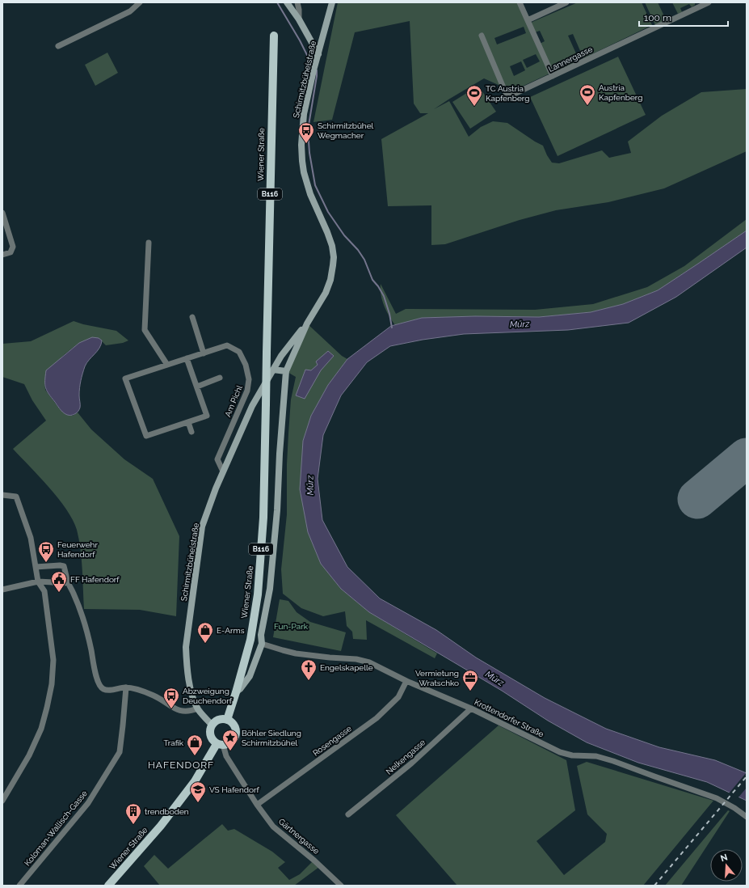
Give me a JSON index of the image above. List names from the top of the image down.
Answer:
{
  "streets": {
    "main road": ["Schirmitzbühelstraße", "Wiener Straße", "B116"],
    "street": [
      "Lannergasse",
      "Am Pichl",
      "Krottendorfer Straße",
      "Rosengasse",
      "Nelkengasse",
      "Koloman-Wallisch-Gasse",
      "Gärtnergasse"
    ]
  },
  "crossings": [
    ["Schirmitzbühelstraße", "Am Pichl"],
    ["Wiener Straße", "Gärtnergasse"],
    ["Krottendorfer Straße", "Rosengasse"],
    ["Krottendorfer Straße", "Nelkengasse"],
    ["Rosengasse", "Gärtnergasse"]
  ],
  "districts": ["HAFENDORF"],
  "water": ["Mürz"],
  "parks": ["Fun-Park"],
  "places": {
    "sports": ["Austria Kapfenberg", "TC Austria Kapfenberg"],
    "bus stop": ["Schirmitzbühel Wegmacher", "Feuerwehr Hafendorf", "Abzweigung Deuchendorf"],
    "public building": ["FF Hafendorf"],
    "shop": ["E-Arms", "Trafik"],
    "church": ["Engelskapelle"],
    "office": ["Vermietung Wratschko"],
    "place": ["Böhler Siedlung Schirmitzbühel"],
    "school or university": ["VS Hafendorf"],
    "building": ["trendboden"]
  },
  "scale_bar": "100 m",
  "north": "top"
}
